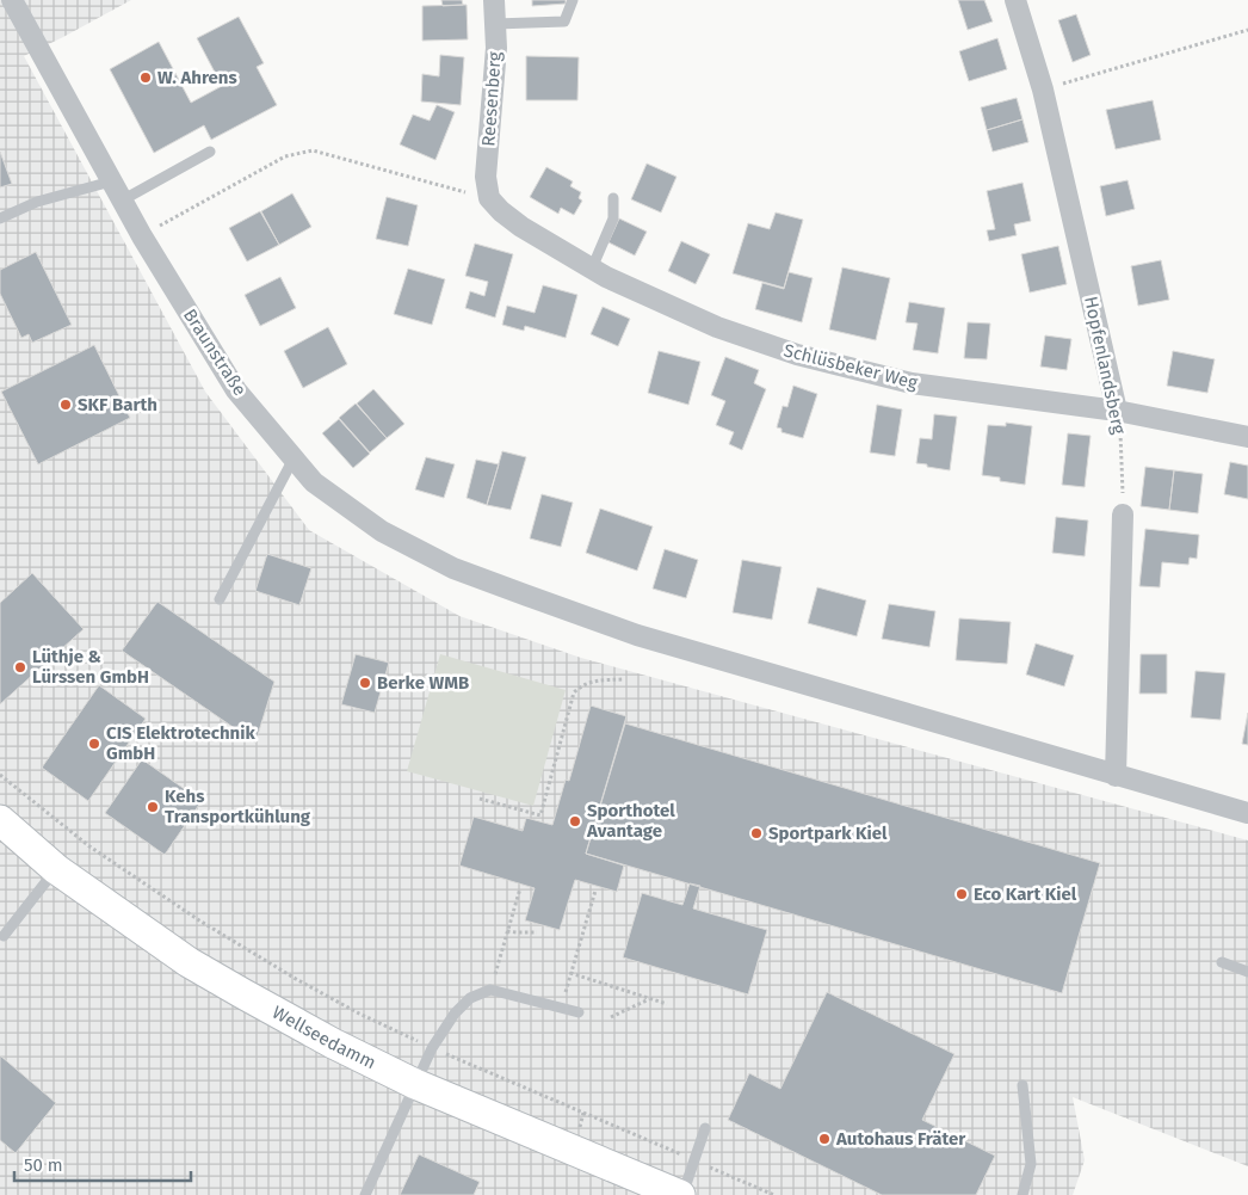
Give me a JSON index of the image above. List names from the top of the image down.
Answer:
{
  "streets": {
    "main road": ["Wellseedamm"],
    "street": [
      "Reesenberg",
      "Braunstraße",
      "Hopfenlandsberg",
      "Schlüsbeker Weg"
    ]
  },
  "crossings": [
    ["Reesenberg", "Schlüsbeker Weg"],
    ["Hopfenlandsberg", "Schlüsbeker Weg"]
  ],
  "places": [
    "W. Ahrens",
    "SKF Barth",
    "Lüthje & Lürssen GmbH",
    "Berke WMB",
    "CIS Elektrotechnik GmbH",
    "Kehs Transportkühlung",
    "Sporthotel Avantage",
    "Sportpark Kiel",
    "Eco Kart Kiel",
    "Autohaus Fräter"
  ],
  "scale_bar": "50 m"
}
